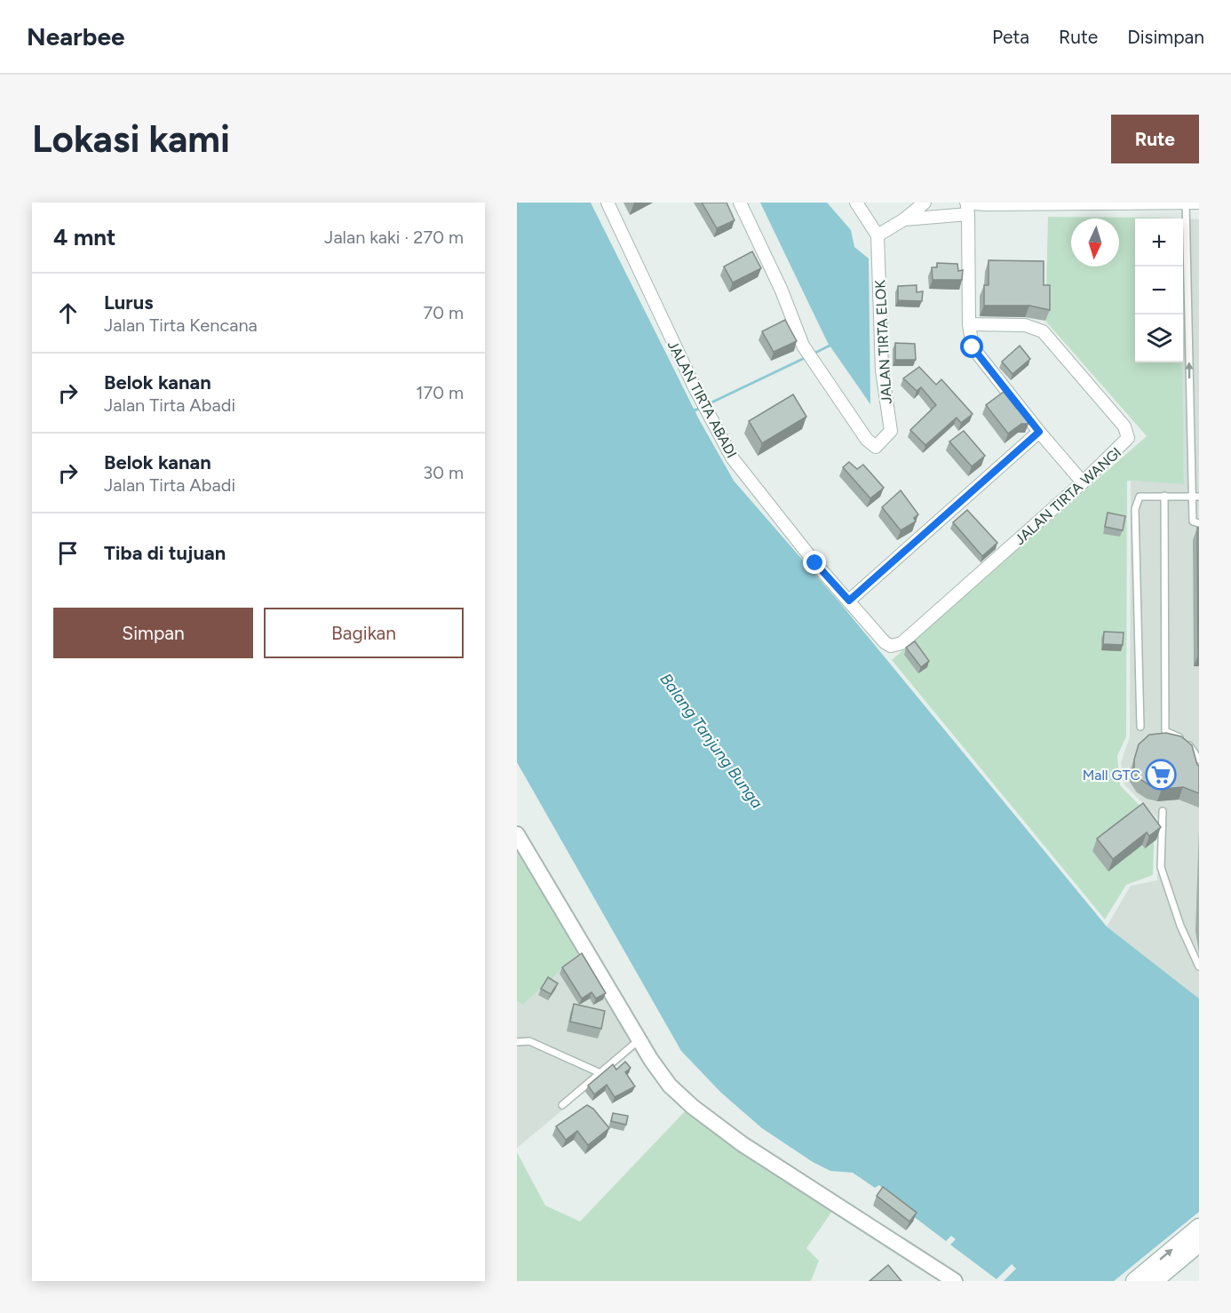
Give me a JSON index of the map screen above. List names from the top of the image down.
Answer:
{
  "streets": {
    "street": ["JALAN TIRTA ELOK", "JALAN TIRTA ABADI", "JALAN TIRTA WANGI"]
  },
  "crossings": [
    ["JALAN TIRTA ABADI", "JALAN TIRTA WANGI"]
  ],
  "water": ["Balang Tanjung Bunga"],
  "places": {
    "supermarket": ["Mall GTC"]
  },
  "north": "bottom",
  "page": {
    "header": "Nearbee",
    "nav": ["Peta", "Rute", "Disimpan"],
    "buttons": [
      "Rute",
      ["Simpan", "Bagikan"]
    ],
    "title": "Lokasi kami",
    "heading": ["4 mnt", "Jalan kaki · 270 m"],
    "map_buttons": ["+", "−"],
    "list": [
      ["Lurus", "Jalan Tirta Kencana", "70 m"],
      ["Belok kanan", "Jalan Tirta Abadi", "170 m"],
      ["Belok kanan", "Jalan Tirta Abadi", "30 m"],
      "Tiba di tujuan"
    ]
  }
}
